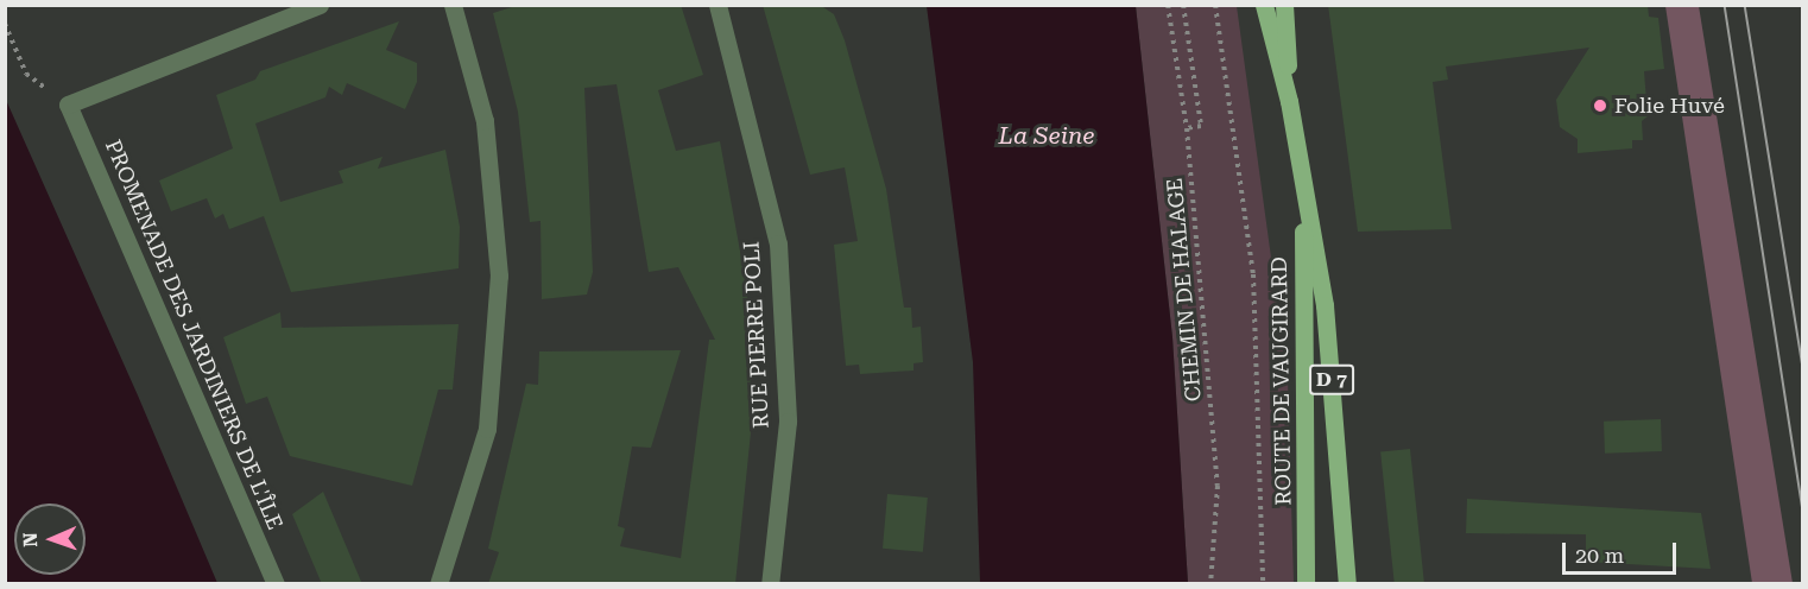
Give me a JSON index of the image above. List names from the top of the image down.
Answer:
{
  "streets": {
    "main road": ["D 7", "ROUTE DE VAUGIRARD"],
    "street": ["PROMENADE DES JARDINIERS DE L'ÎLE", "RUE PIERRE POLI"],
    "path": ["CHEMIN DE HALAGE"]
  },
  "water": ["La Seine"],
  "places": ["Folie Huvé"],
  "scale_bar": "20 m",
  "north": "left"
}
